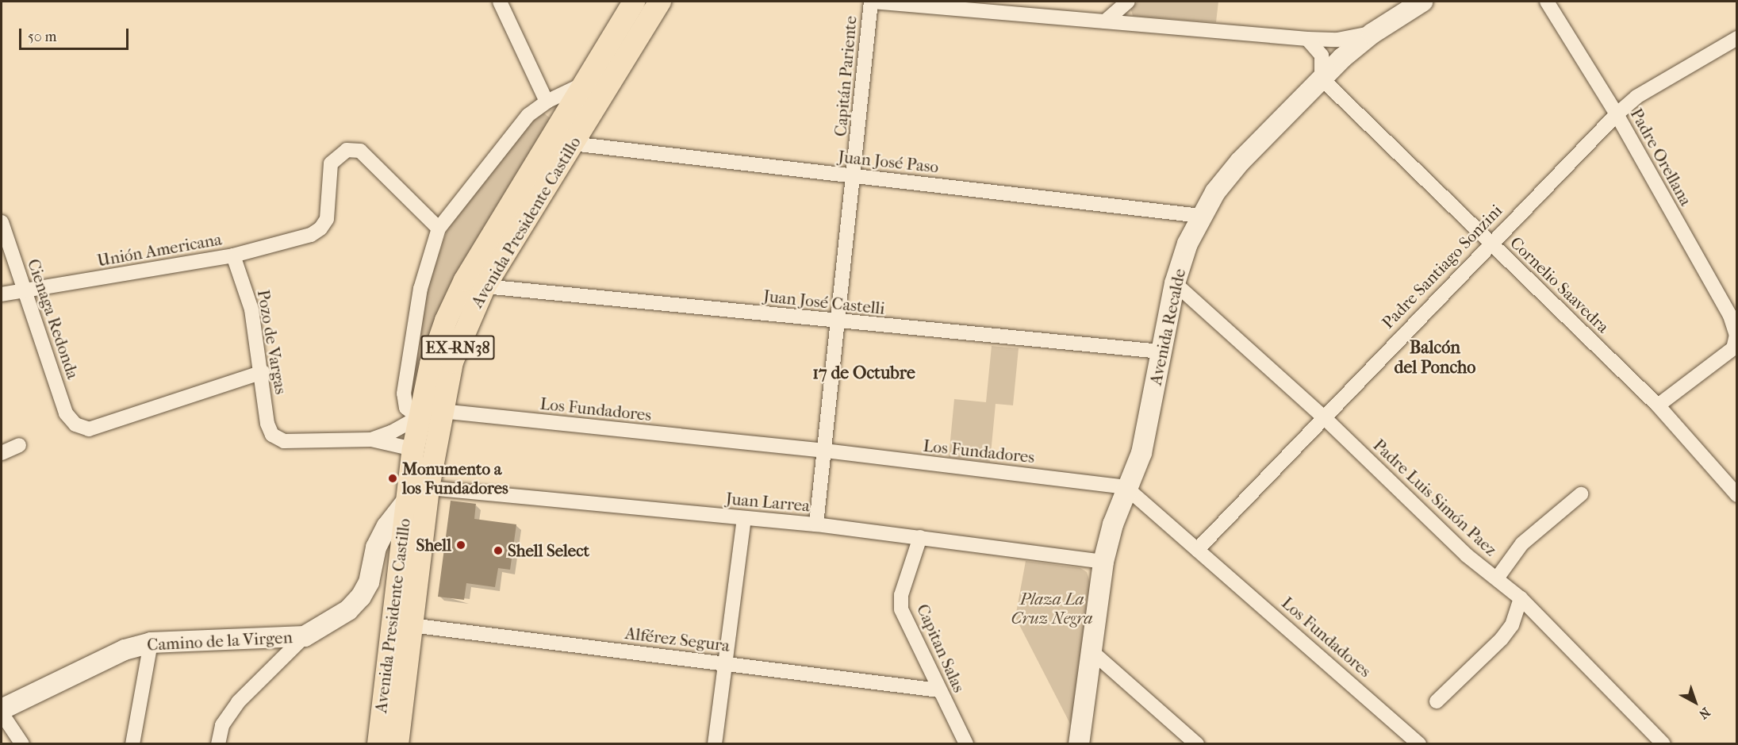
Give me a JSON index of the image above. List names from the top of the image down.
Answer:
{
  "streets": {
    "main road": ["Avenida Presidente Castillo", "EX-RN38"],
    "street": [
      "Capitán Pariente",
      "Padre Orellana",
      "Juan José Paso",
      "Unión Americana",
      "Padre Santiago Sonzini",
      "Cornelio Saavedra",
      "Juan José Castelli",
      "Cienaga Redonda",
      "Avenida Recalde",
      "Pozo de Vargas",
      "Los Fundadores",
      "Padre Luis Simón Paez",
      "Juan Larrea",
      "Alférez Segura",
      "Camino de la Virgen",
      "Capitan Salas"
    ]
  },
  "crossings": [
    ["Capitán Pariente", "Juan José Paso"],
    ["Capitán Pariente", "Juan José Castelli"],
    ["Capitán Pariente", "Los Fundadores"],
    ["Capitán Pariente", "Juan Larrea"],
    ["Padre Orellana", "Padre Santiago Sonzini"],
    ["Juan José Paso", "Avenida Presidente Castillo"],
    ["Juan José Paso", "Avenida Recalde"],
    ["Avenida Presidente Castillo", "Juan José Castelli"],
    ["Avenida Presidente Castillo", "Los Fundadores"],
    ["Avenida Presidente Castillo", "Juan Larrea"],
    ["Avenida Presidente Castillo", "Alférez Segura"],
    ["Avenida Presidente Castillo", "Camino de la Virgen"],
    ["Unión Americana", "Cienaga Redonda"],
    ["Unión Americana", "Pozo de Vargas"],
    ["Padre Santiago Sonzini", "Cornelio Saavedra"],
    ["Padre Santiago Sonzini", "Los Fundadores"],
    ["Padre Santiago Sonzini", "Padre Luis Simón Paez"],
    ["Cornelio Saavedra", "Avenida Recalde"],
    ["Juan José Castelli", "Avenida Recalde"],
    ["Cienaga Redonda", "Pozo de Vargas"],
    ["Avenida Recalde", "Los Fundadores"],
    ["Avenida Recalde", "Padre Luis Simón Paez"],
    ["Avenida Recalde", "Juan Larrea"],
    ["Juan Larrea", "Capitan Salas"],
    ["Alférez Segura", "Capitan Salas"]
  ],
  "districts": ["Balcón del Poncho", "17 de Octubre"],
  "parks": ["Plaza La Cruz Negra"],
  "places": ["Monumento a los Fundadores", "Shell", "Shell Select"],
  "scale_bar": "50 m",
  "north": "bottom right"
}
